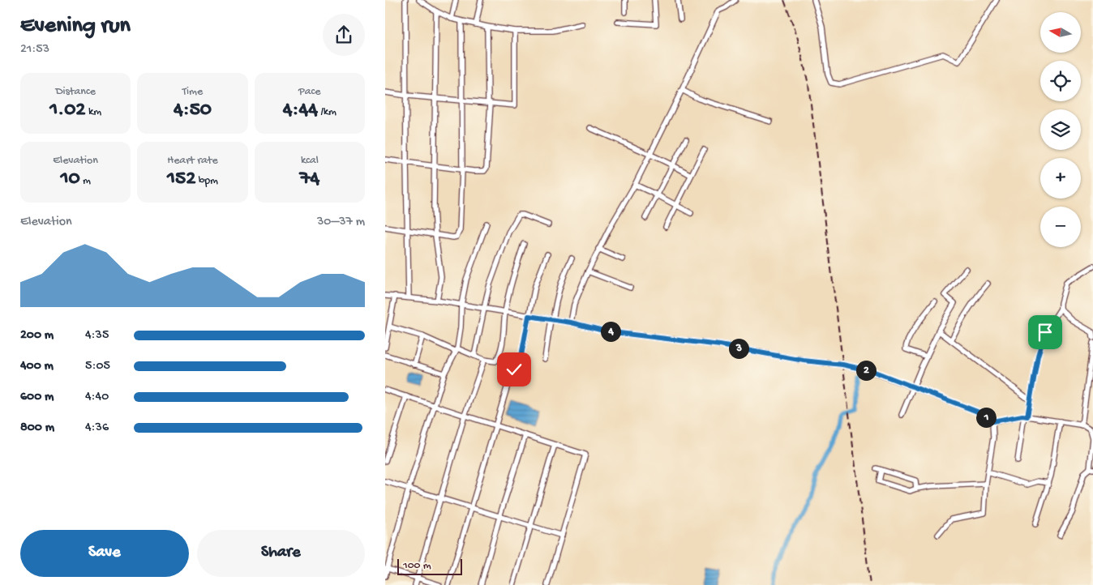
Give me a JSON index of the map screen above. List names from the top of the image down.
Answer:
{
  "scale_bar": "100 m",
  "north": "left",
  "page": {
    "heading": ["Evening run", "21:53"],
    "map_buttons": ["+", "−"],
    "stats": [
      ["Distance", "1.02 km"],
      ["Time", "4:50"],
      ["Pace", "4:44 /km"],
      ["Elevation", "10 m"],
      ["Heart rate", "152 bpm"],
      ["kcal", "74"]
    ],
    "chart": ["Elevation", "30–37 m"],
    "list": [
      {
        "name": "200 m",
        "note": "4:35"
      },
      {
        "name": "400 m",
        "note": "5:05"
      },
      {
        "name": "600 m",
        "note": "4:40"
      },
      {
        "name": "800 m",
        "note": "4:36"
      }
    ],
    "pins": [
      "4",
      "3",
      "2",
      "1"
    ],
    "buttons": ["Save", "Share"],
    "scale": "100 m"
  }
}
